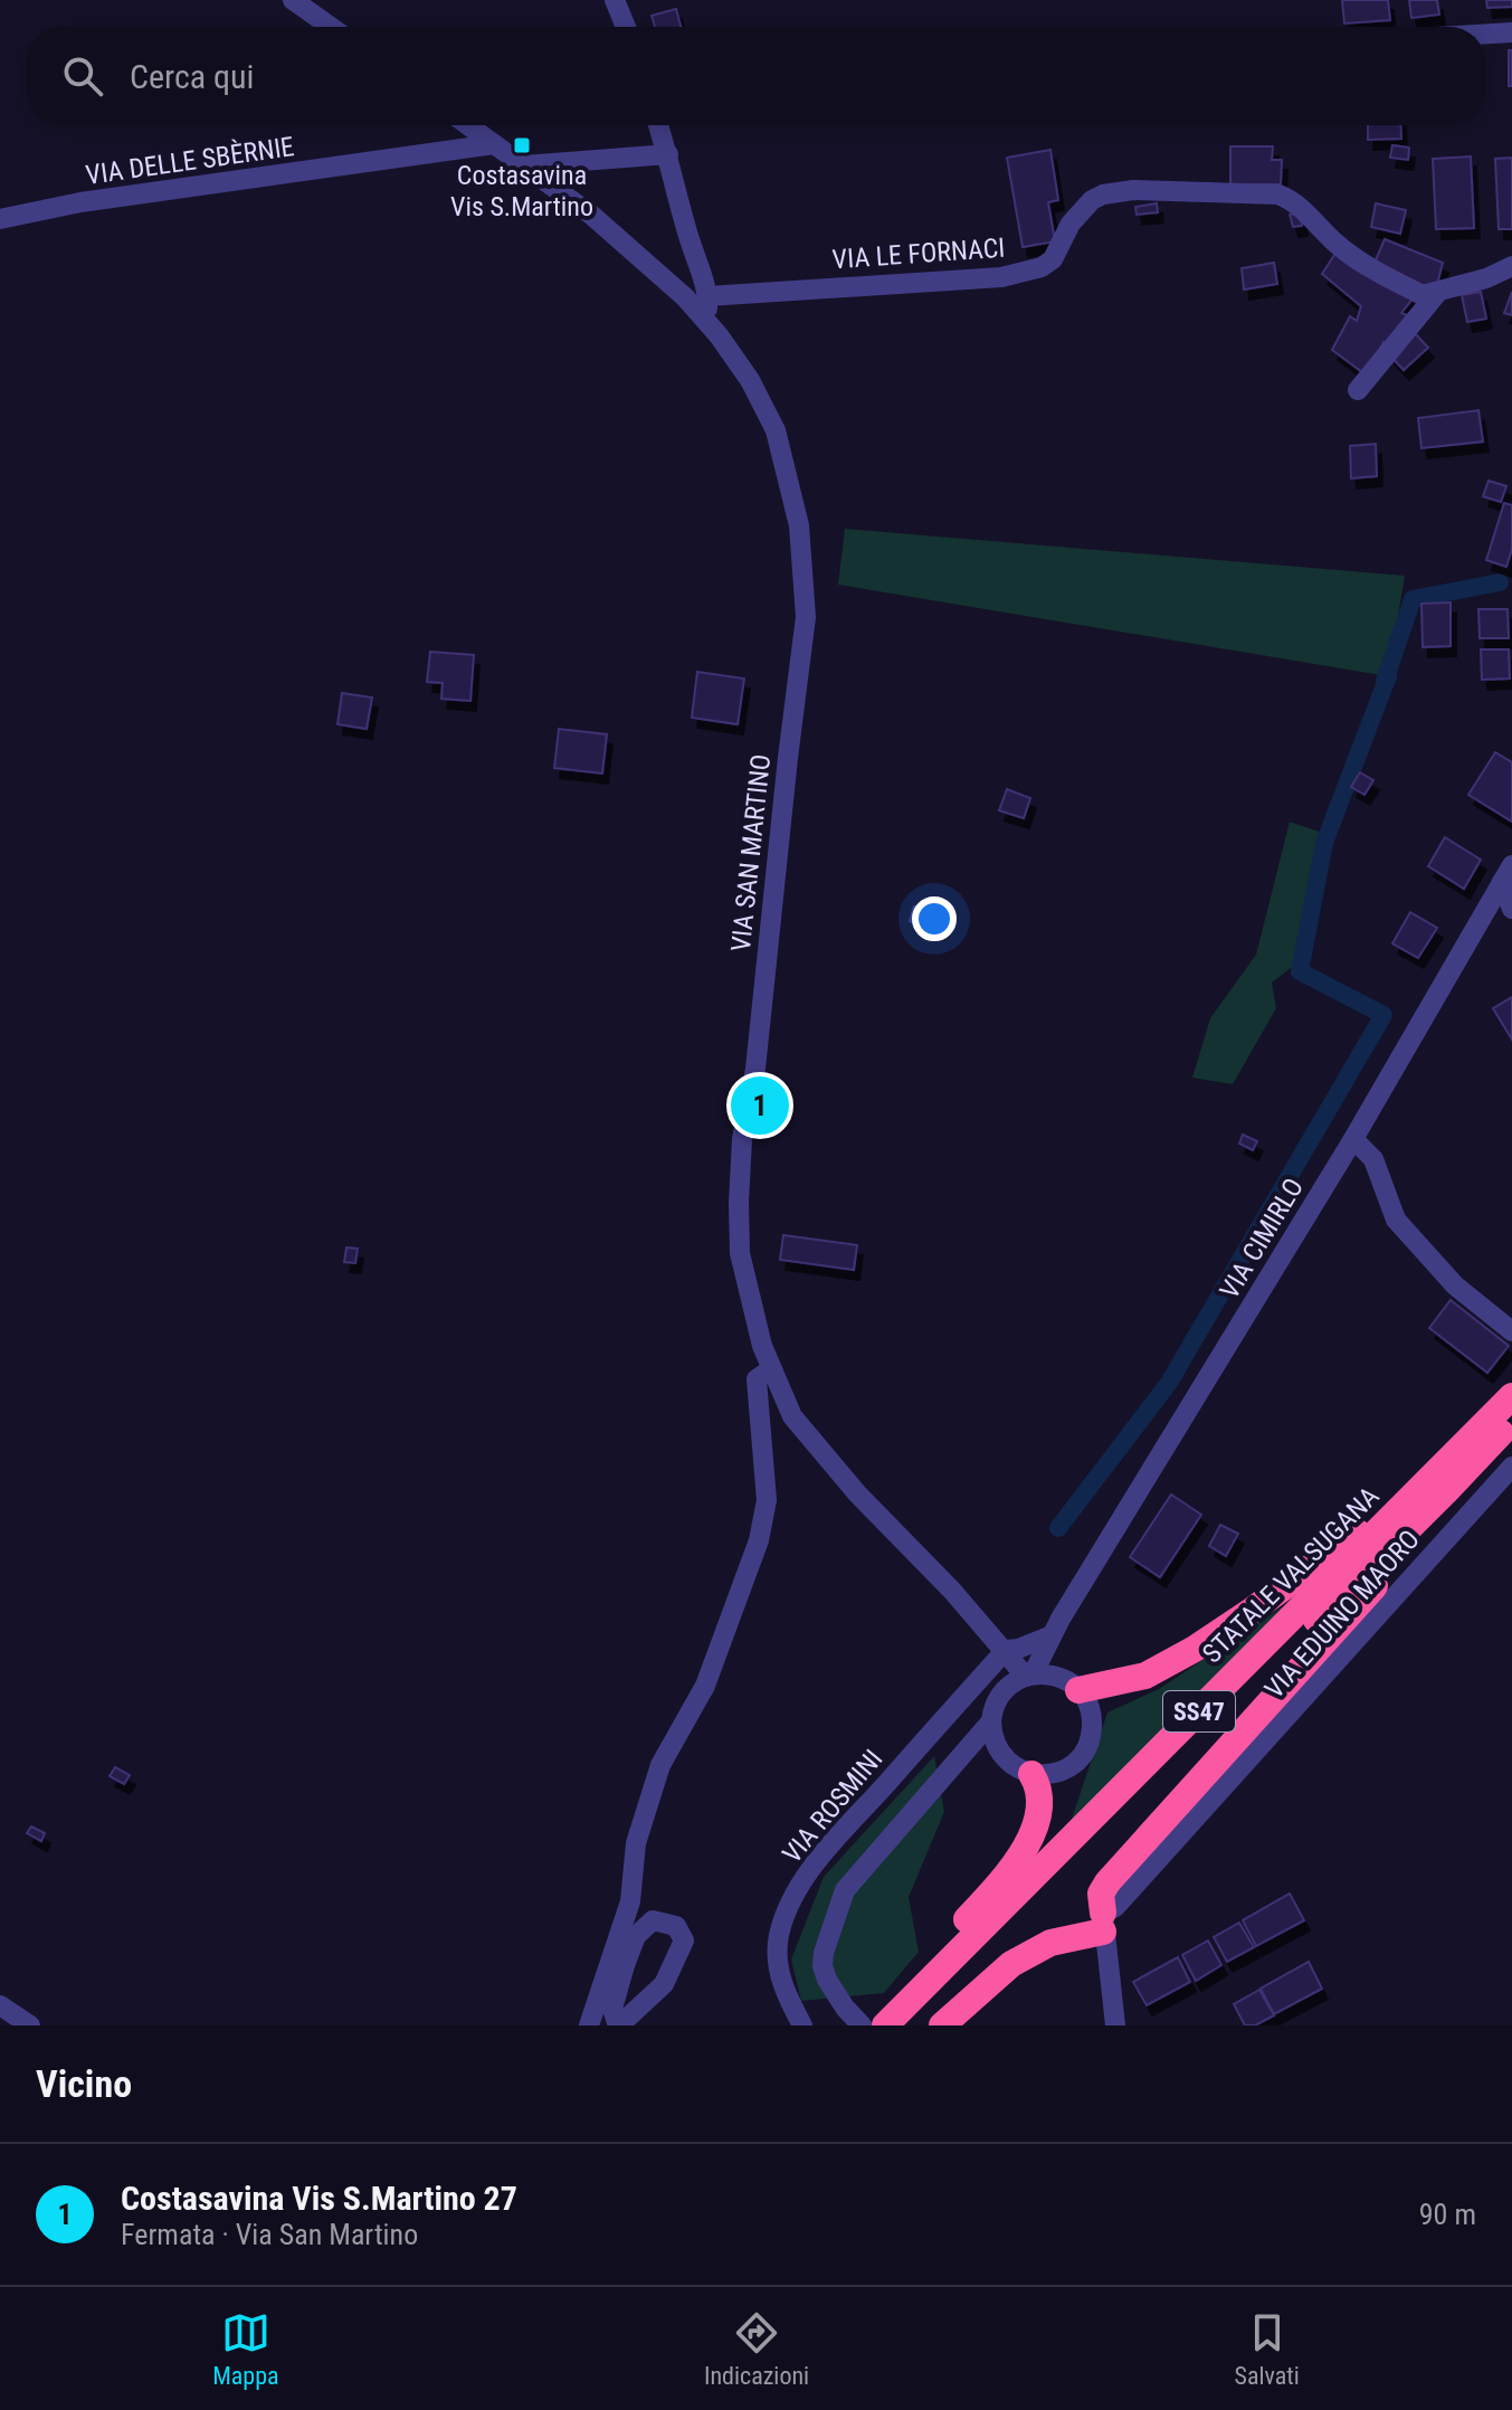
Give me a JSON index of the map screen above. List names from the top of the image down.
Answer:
{
  "streets": {
    "highway": ["STATALE VALSUGANA", "SS47"],
    "street": [
      "VIA DELLE SBÈRNIE",
      "VIA LE FORNACI",
      "VIA SAN MARTINO",
      "VIA CIMIRLO",
      "VIA EDUINO MAORO",
      "VIA ROSMINI"
    ]
  },
  "crossings": [
    ["VIA DELLE SBÈRNIE", "VIA SAN MARTINO"],
    ["VIA SAN MARTINO", "VIA ROSMINI"]
  ],
  "places": {
    "transit": ["Costasavina Vis S.Martino"]
  },
  "page": {
    "search": "Cerca qui",
    "pins": "1",
    "heading": "Vicino",
    "list": [
      {
        "mark": "1",
        "name": "Costasavina Vis S.Martino 27",
        "note": "Fermata · Via San Martino",
        "value": "90 m"
      }
    ],
    "nav": ["Mappa", "Indicazioni", "Salvati"]
  }
}
